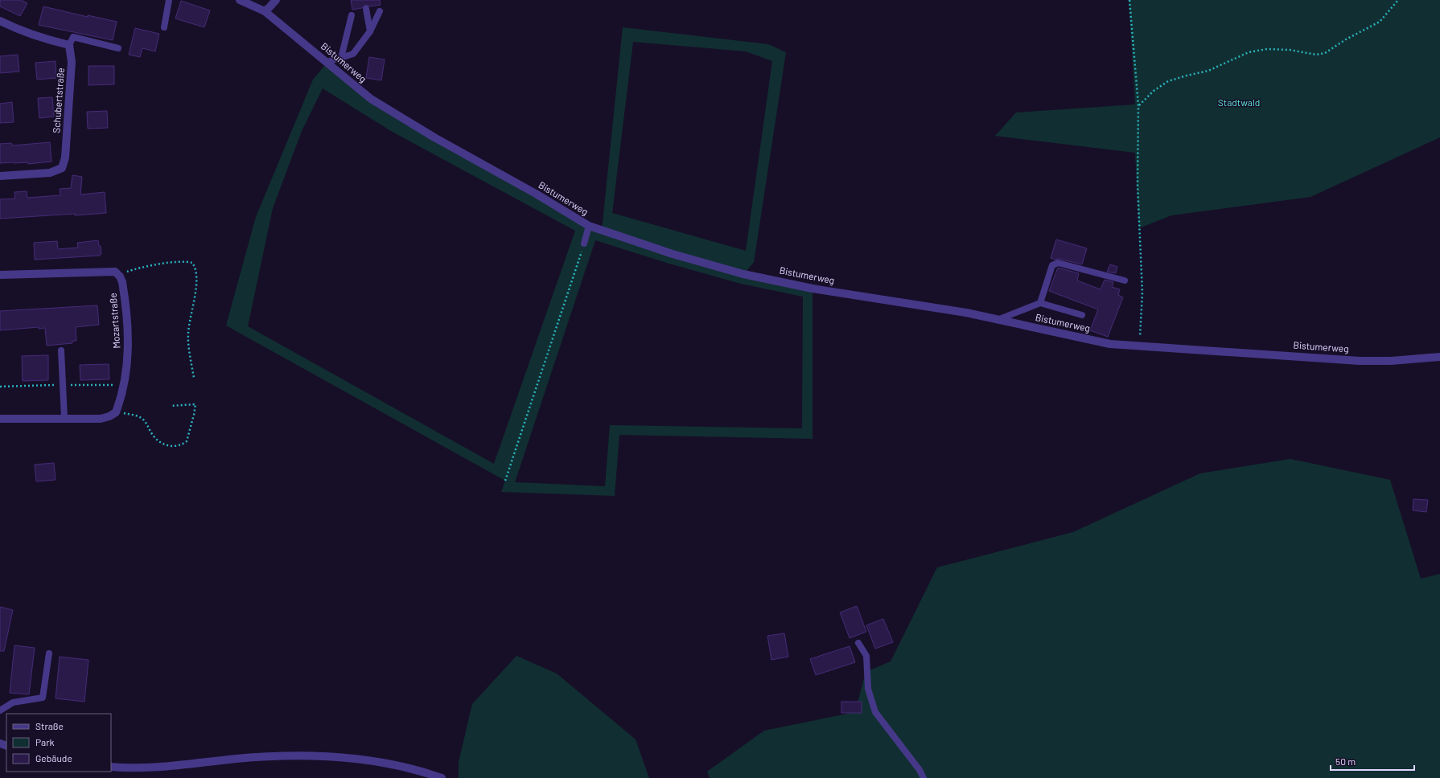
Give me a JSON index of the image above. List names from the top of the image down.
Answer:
{
  "streets": {
    "street": ["Bistumerweg", "Schubertstraße", "Mozartstraße"]
  },
  "parks": ["Stadtwald"],
  "legend": ["Straße", "Park", "Gebäude"],
  "scale_bar": "50 m"
}
